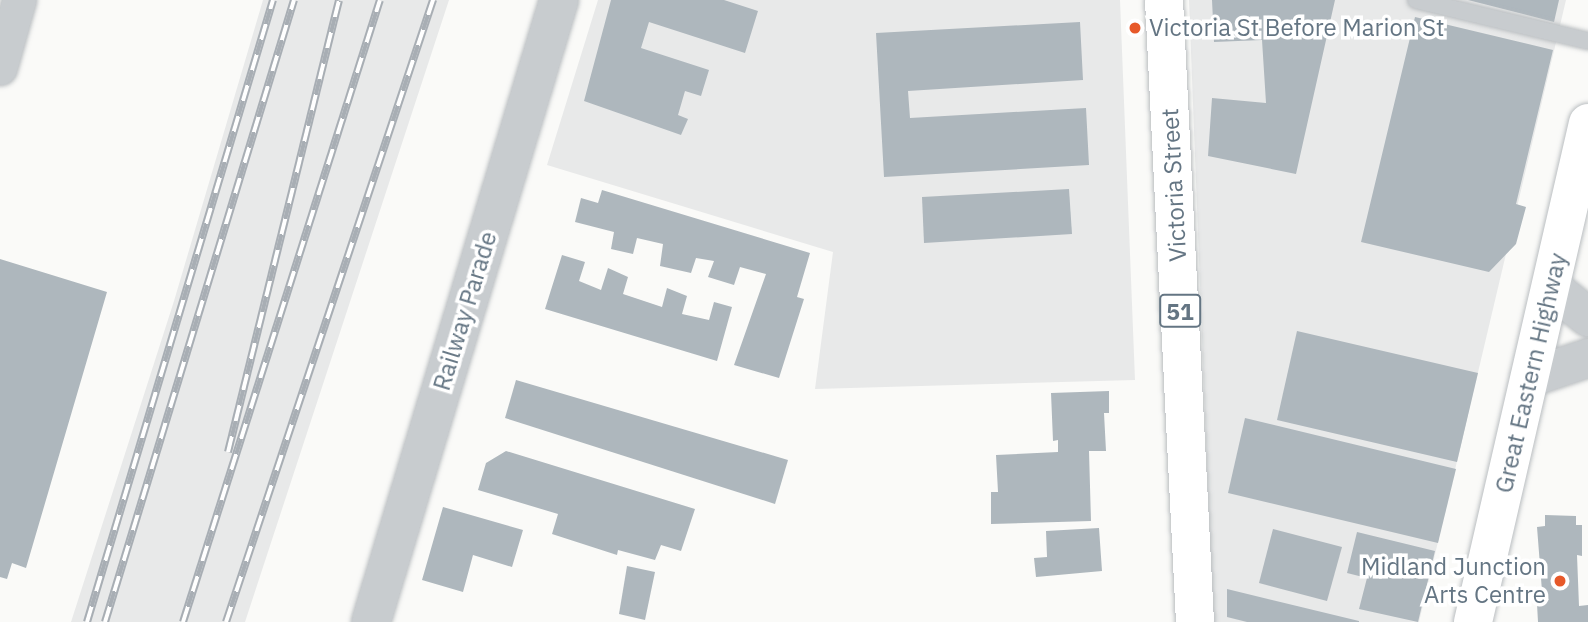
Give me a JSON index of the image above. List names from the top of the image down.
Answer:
{
  "streets": {
    "highway": ["Victoria Street", "51", "Great Eastern Highway"],
    "street": ["Railway Parade"]
  },
  "places": ["Victoria St Before Marion St", "Midland Junction Arts Centre"]
}
